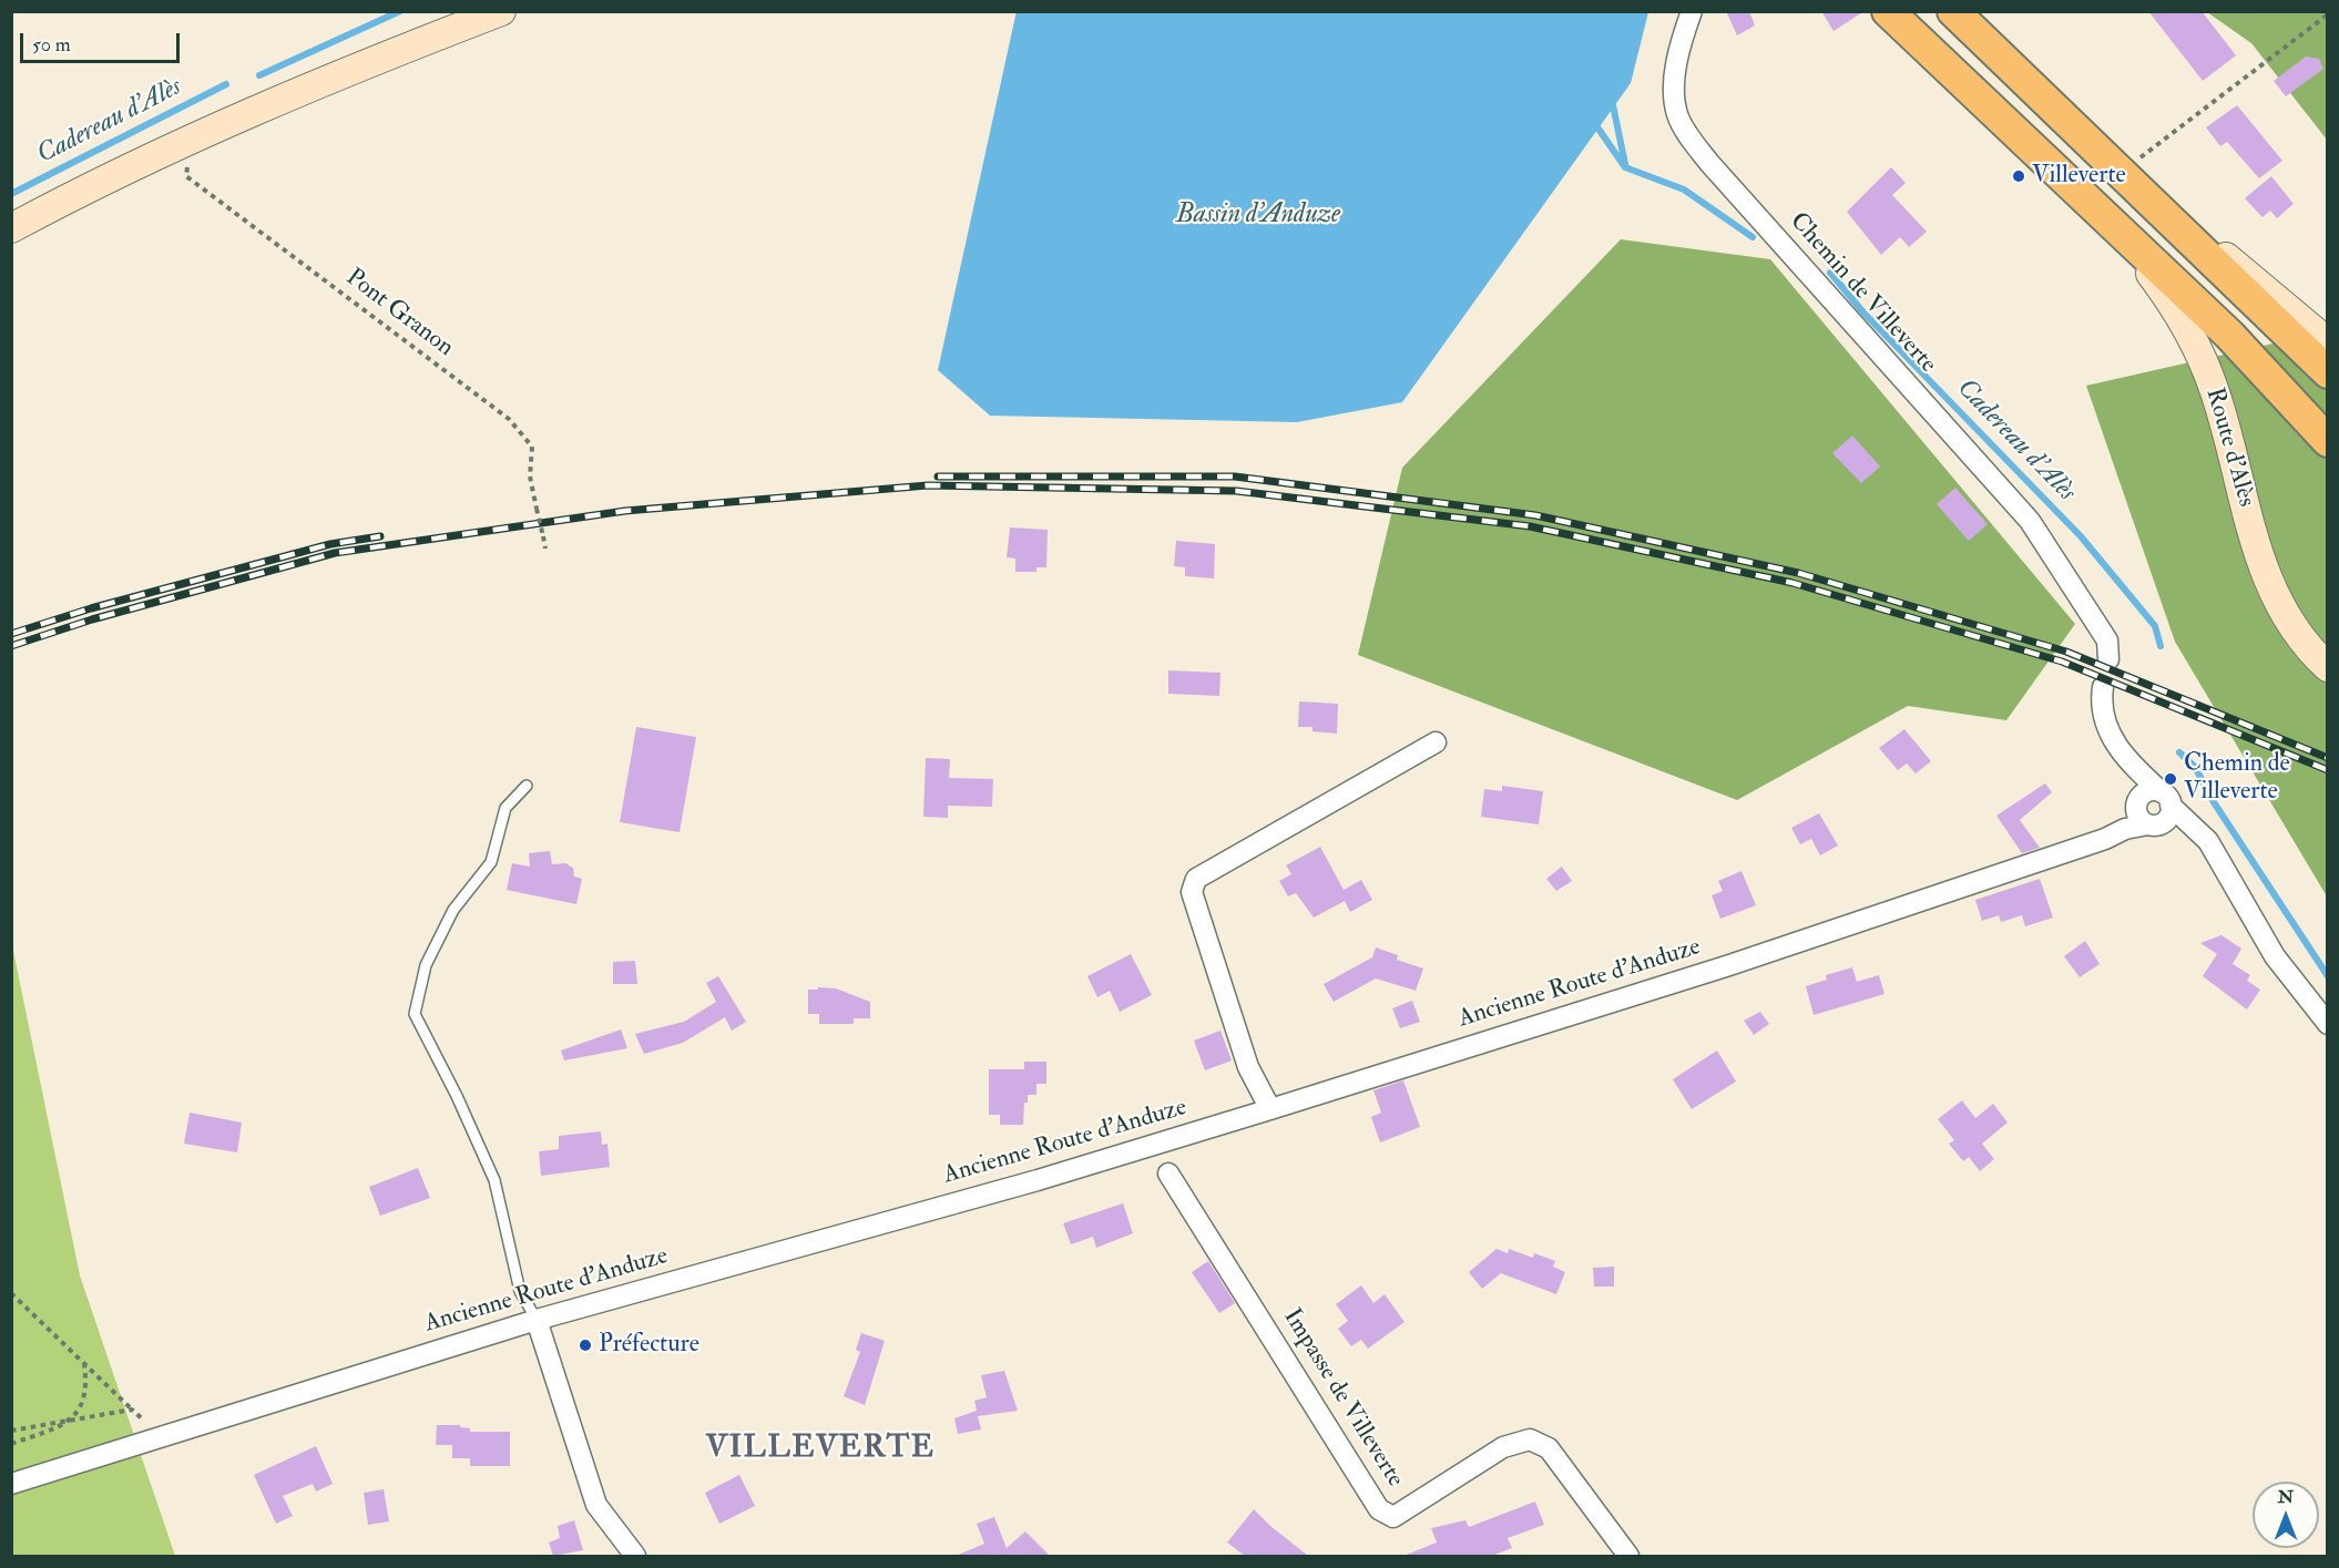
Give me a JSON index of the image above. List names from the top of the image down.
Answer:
{
  "streets": {
    "main road": ["Route d'Alès"],
    "street": ["Chemin de Villeverte", "Ancienne Route d'Anduze", "Impasse de Villeverte"],
    "path": ["Pont Granon"]
  },
  "districts": ["VILLEVERTE"],
  "water": ["Cadereau d'Alès", "Bassin d'Anduze"],
  "places": ["Villeverte", "Chemin de Villeverte", "Préfecture"],
  "scale_bar": "50 m",
  "north": "top"
}
